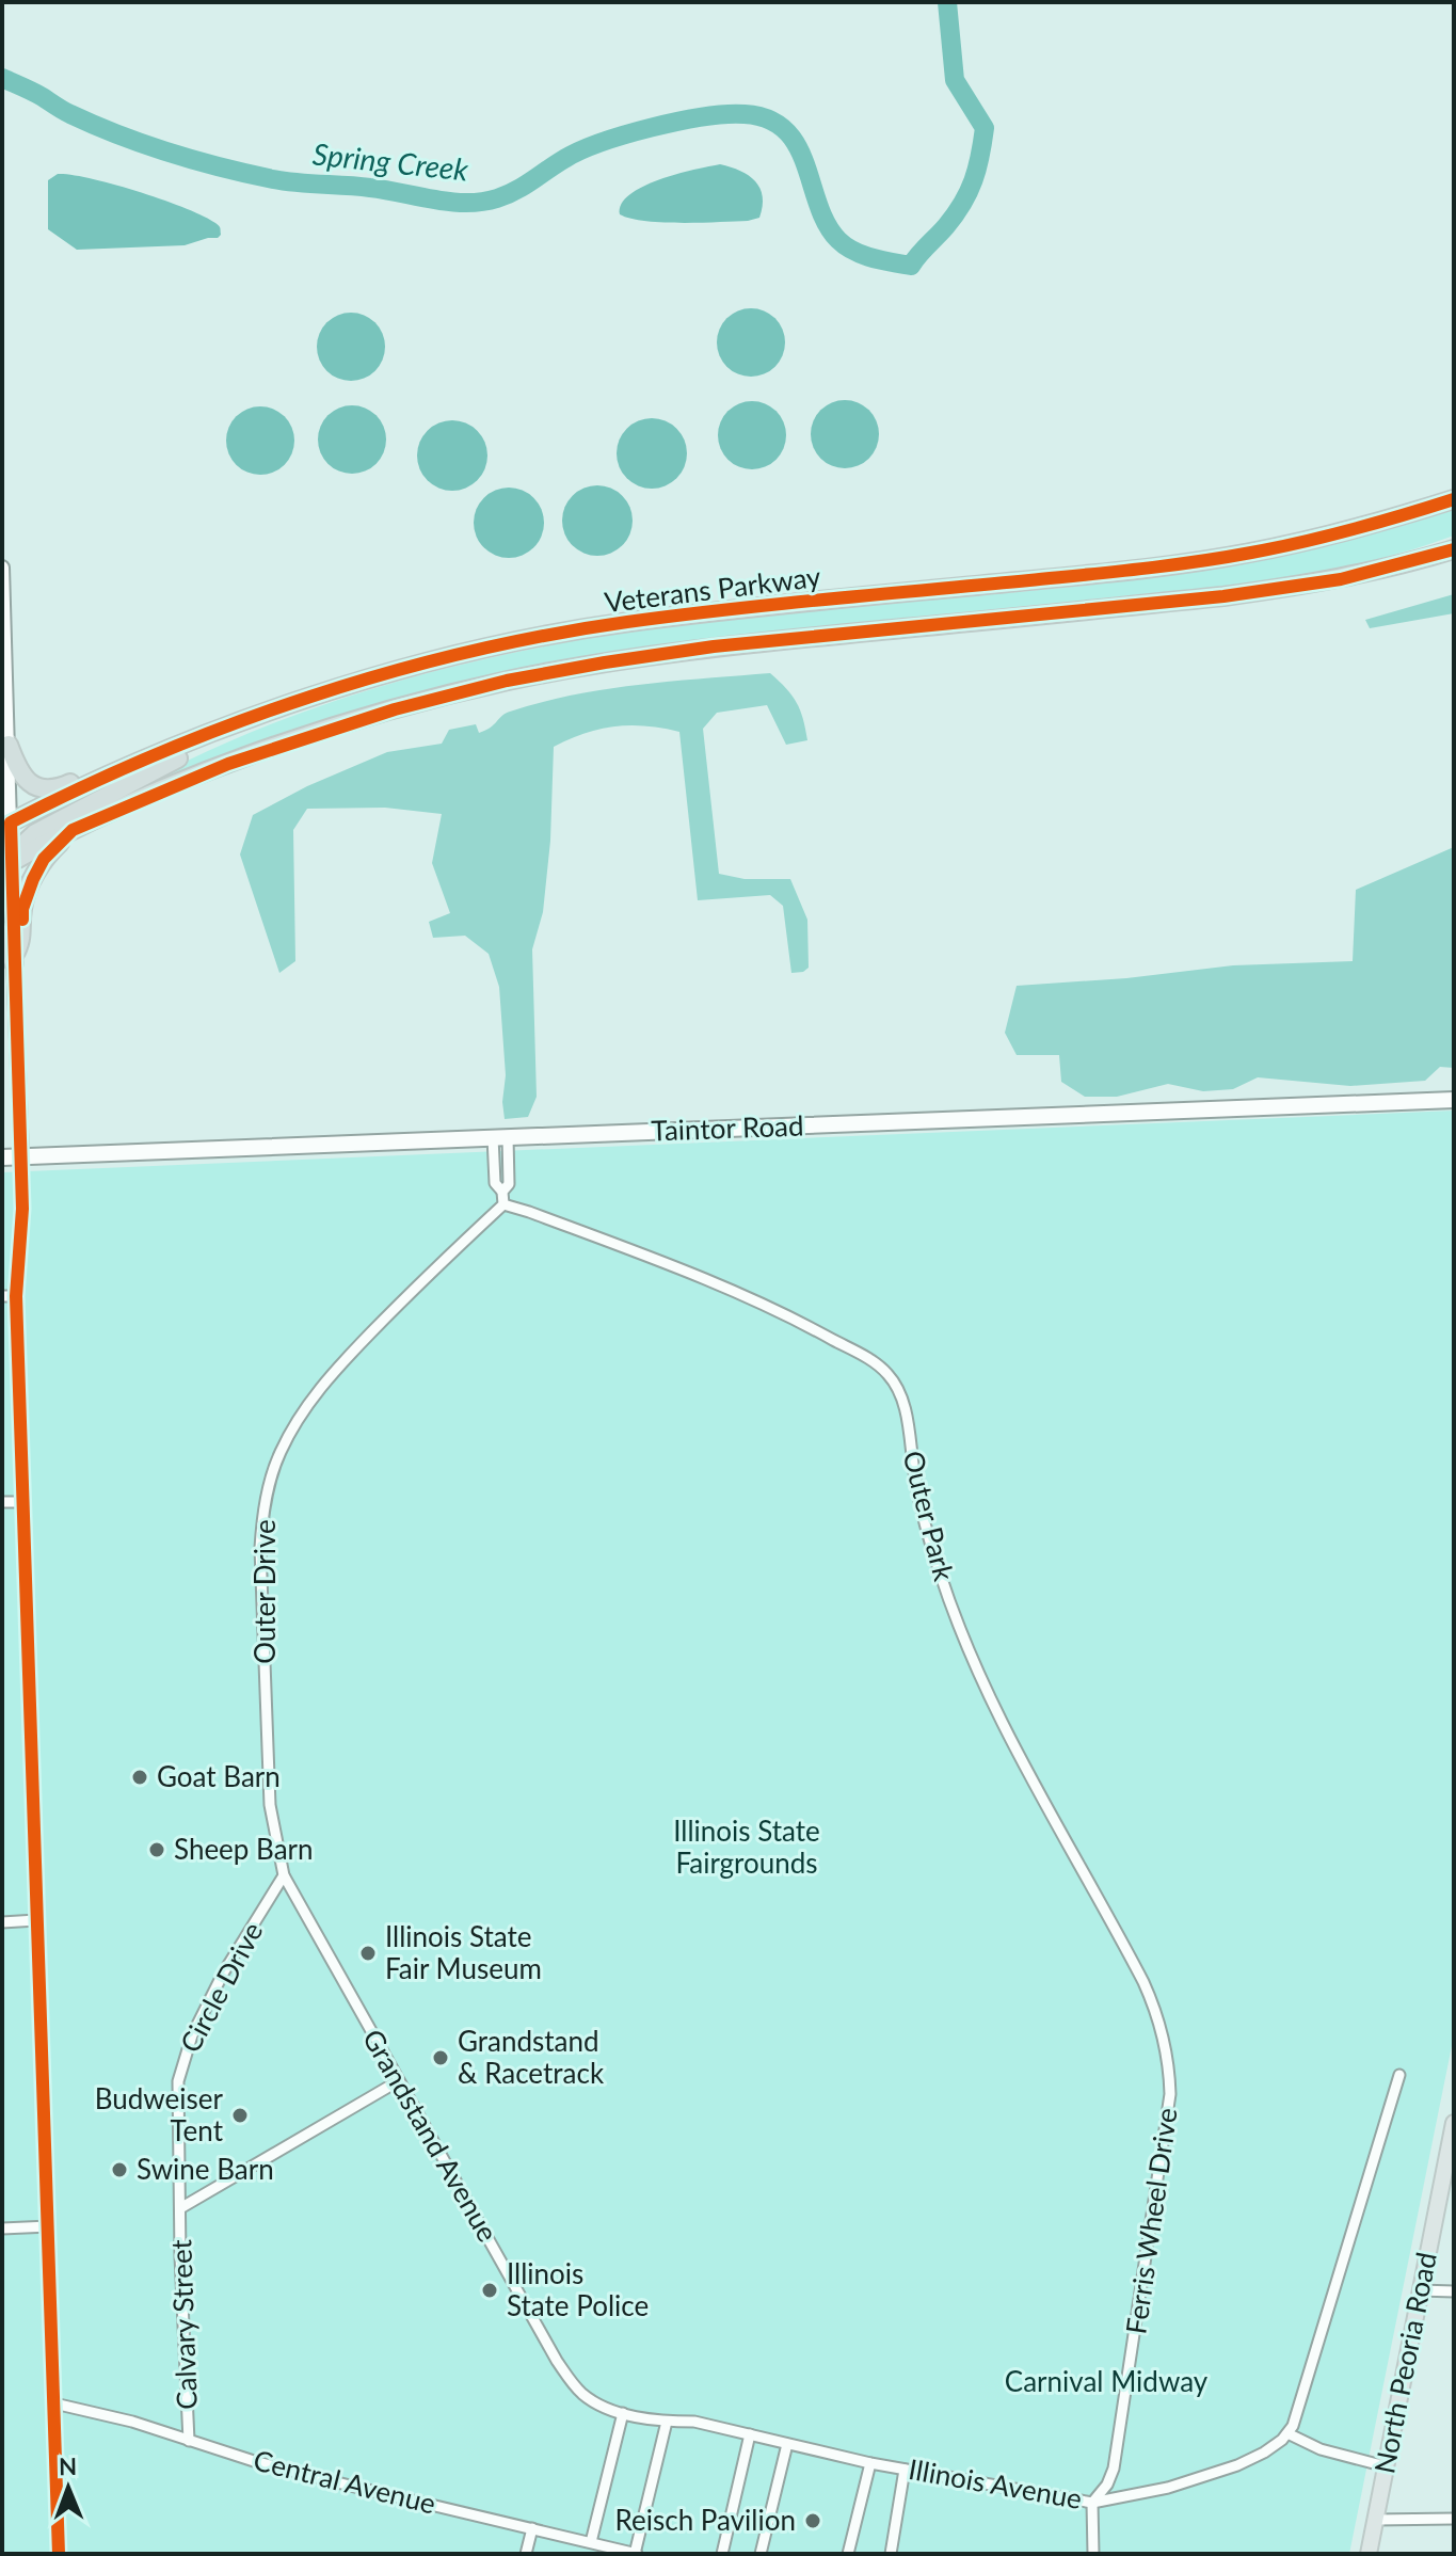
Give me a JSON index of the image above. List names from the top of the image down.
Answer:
{
  "streets": {
    "highway": ["Veterans Parkway"],
    "main road": ["Taintor Road", "North Peoria Road"],
    "street": [
      "Outer Park",
      "Outer Drive",
      "Circle Drive",
      "Grandstand Avenue",
      "Ferris Wheel Drive",
      "Calvary Street",
      "Central Avenue",
      "Illinois Avenue"
    ]
  },
  "crossings": [
    ["Outer Park", "Outer Drive"],
    ["Outer Park", "Ferris Wheel Drive"],
    ["Outer Drive", "Circle Drive"],
    ["Outer Drive", "Grandstand Avenue"],
    ["Circle Drive", "Grandstand Avenue"],
    ["Circle Drive", "Calvary Street"],
    ["Grandstand Avenue", "Illinois Avenue"],
    ["Ferris Wheel Drive", "Illinois Avenue"],
    ["Calvary Street", "Central Avenue"]
  ],
  "water": ["Spring Creek"],
  "parks": ["Illinois State Fairgrounds", "Carnival Midway"],
  "places": [
    "Goat Barn",
    "Sheep Barn",
    "Illinois State Fair Museum",
    "Grandstand & Racetrack",
    "Budweiser Tent",
    "Swine Barn",
    "Illinois State Police",
    "Reisch Pavilion"
  ],
  "north": "top"
}
